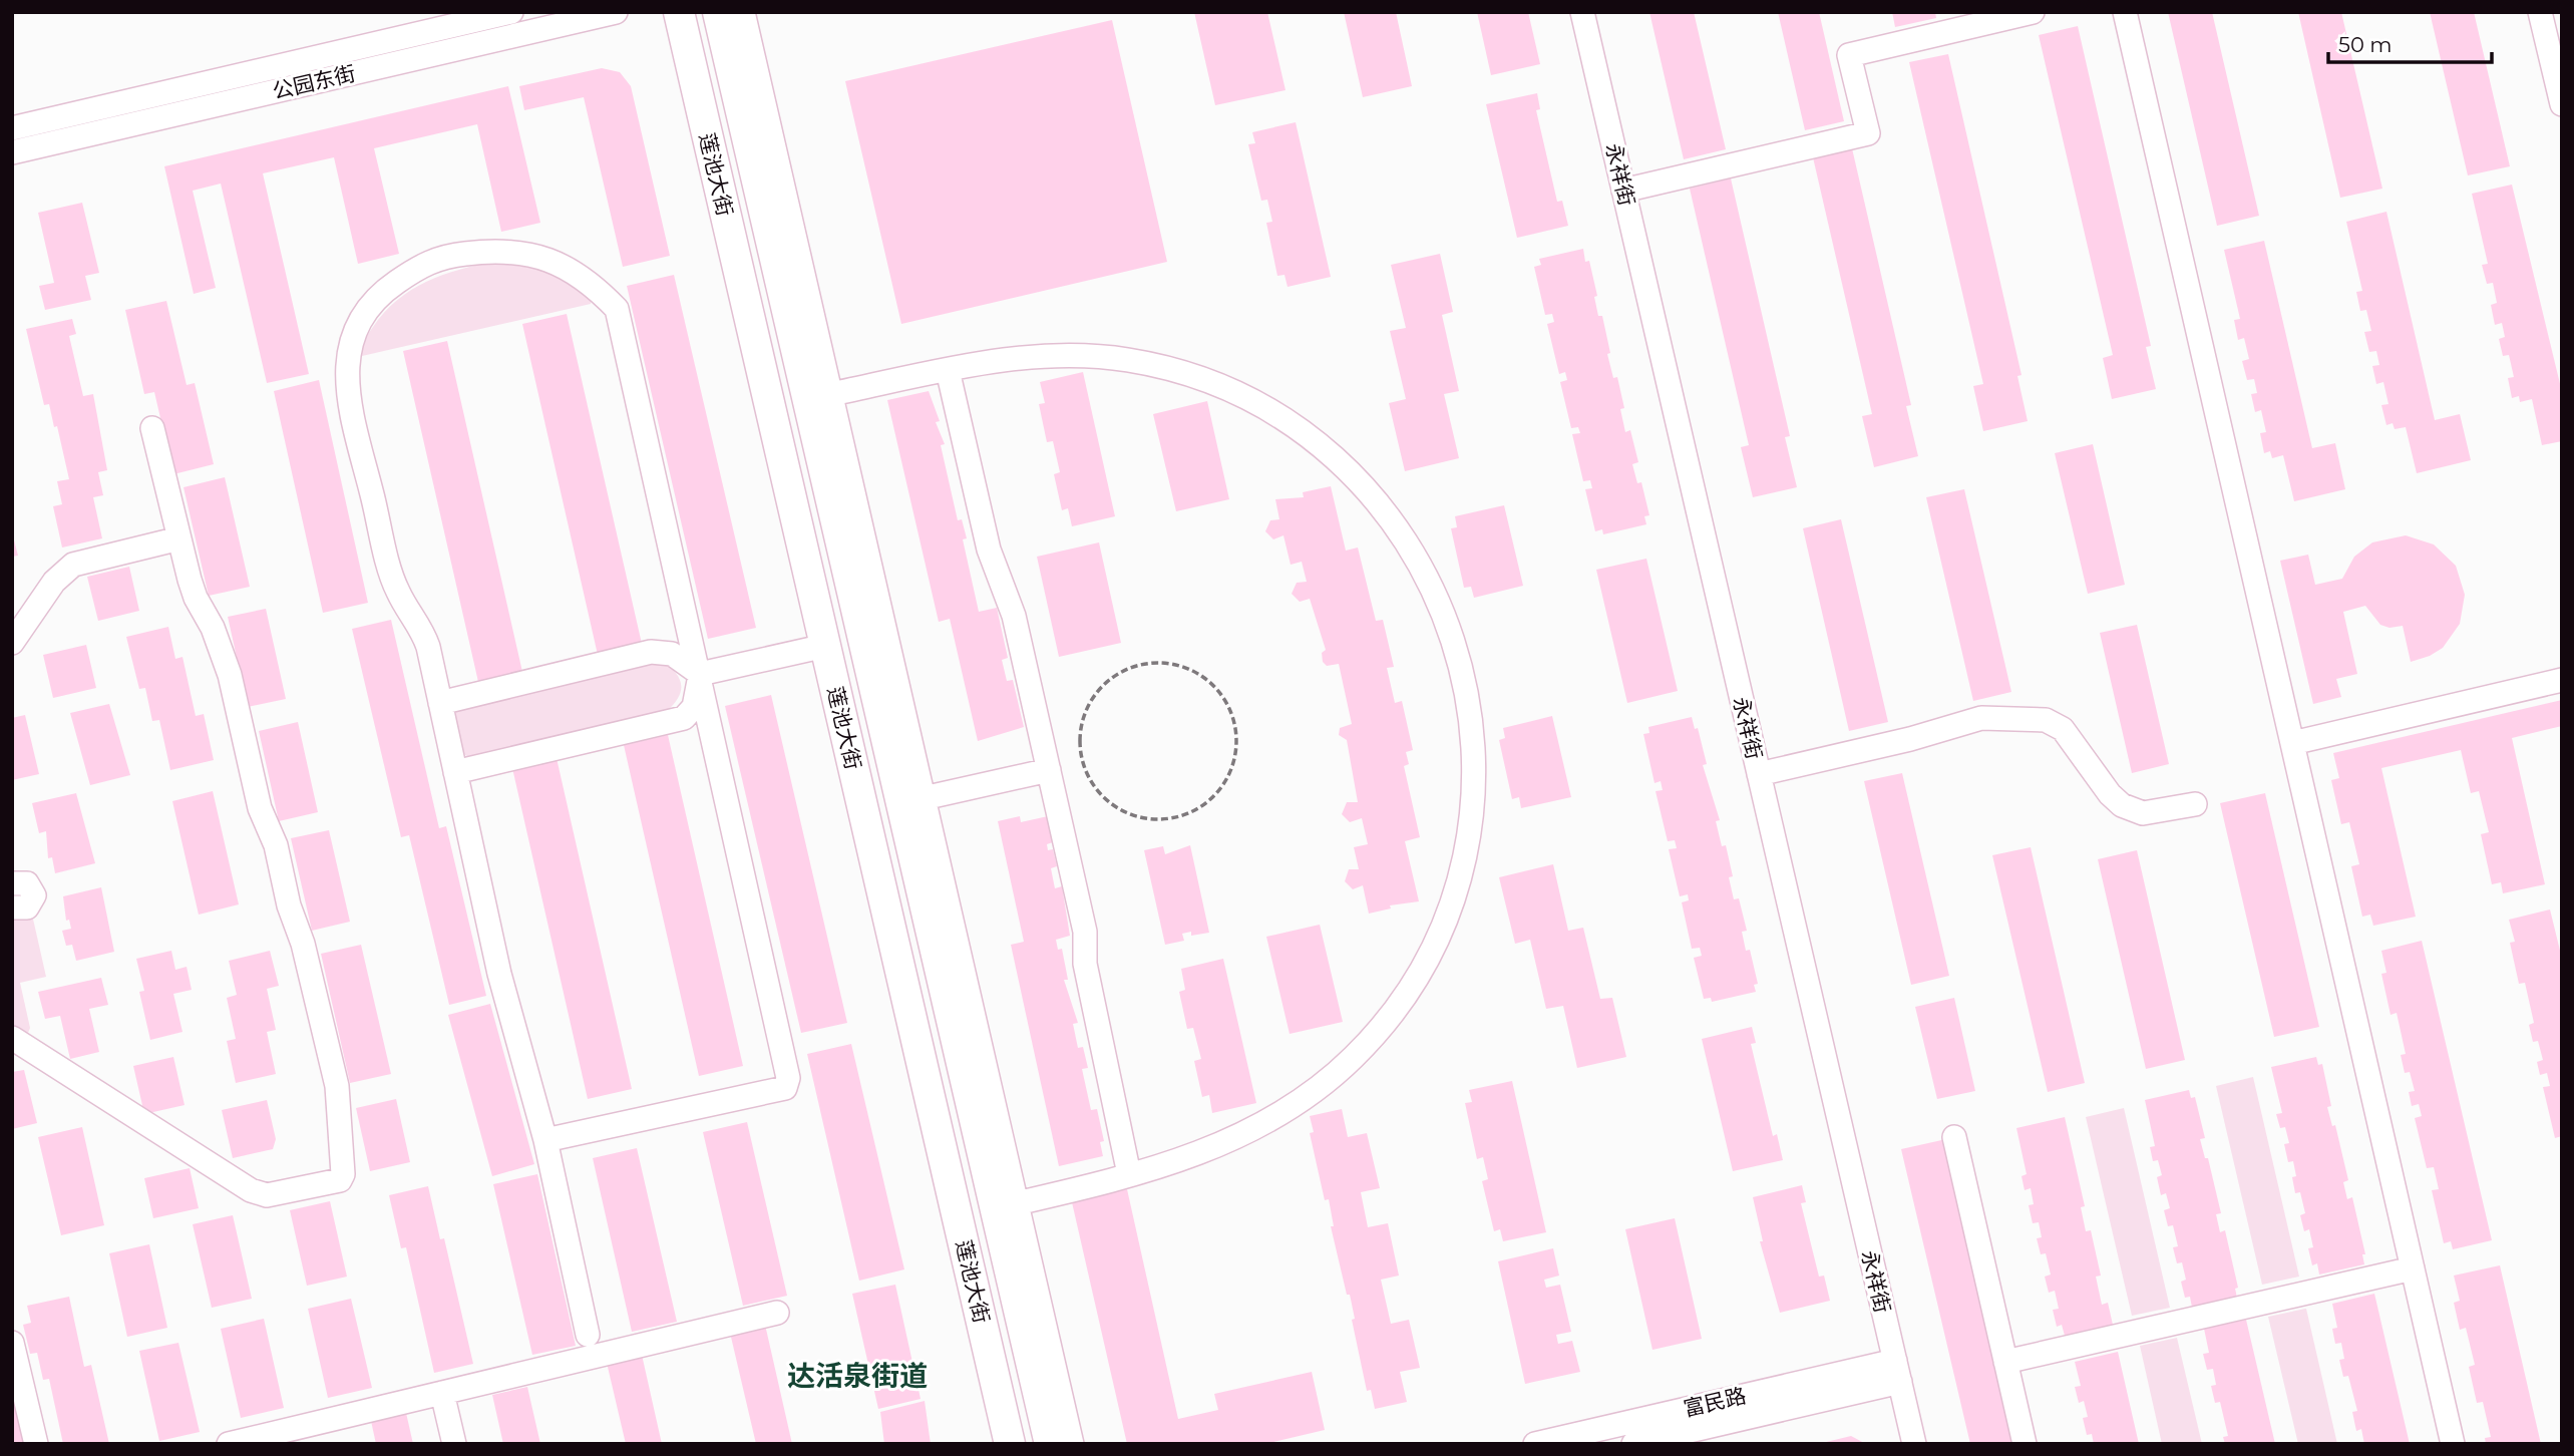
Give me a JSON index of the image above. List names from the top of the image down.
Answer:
{
  "streets": {
    "main road": ["莲池大街"],
    "street": ["公园东街", "永祥街", "富民路"]
  },
  "crossings": [
    ["永祥街", "富民路"]
  ],
  "districts": ["达活泉街道"],
  "scale_bar": "50 m"
}
